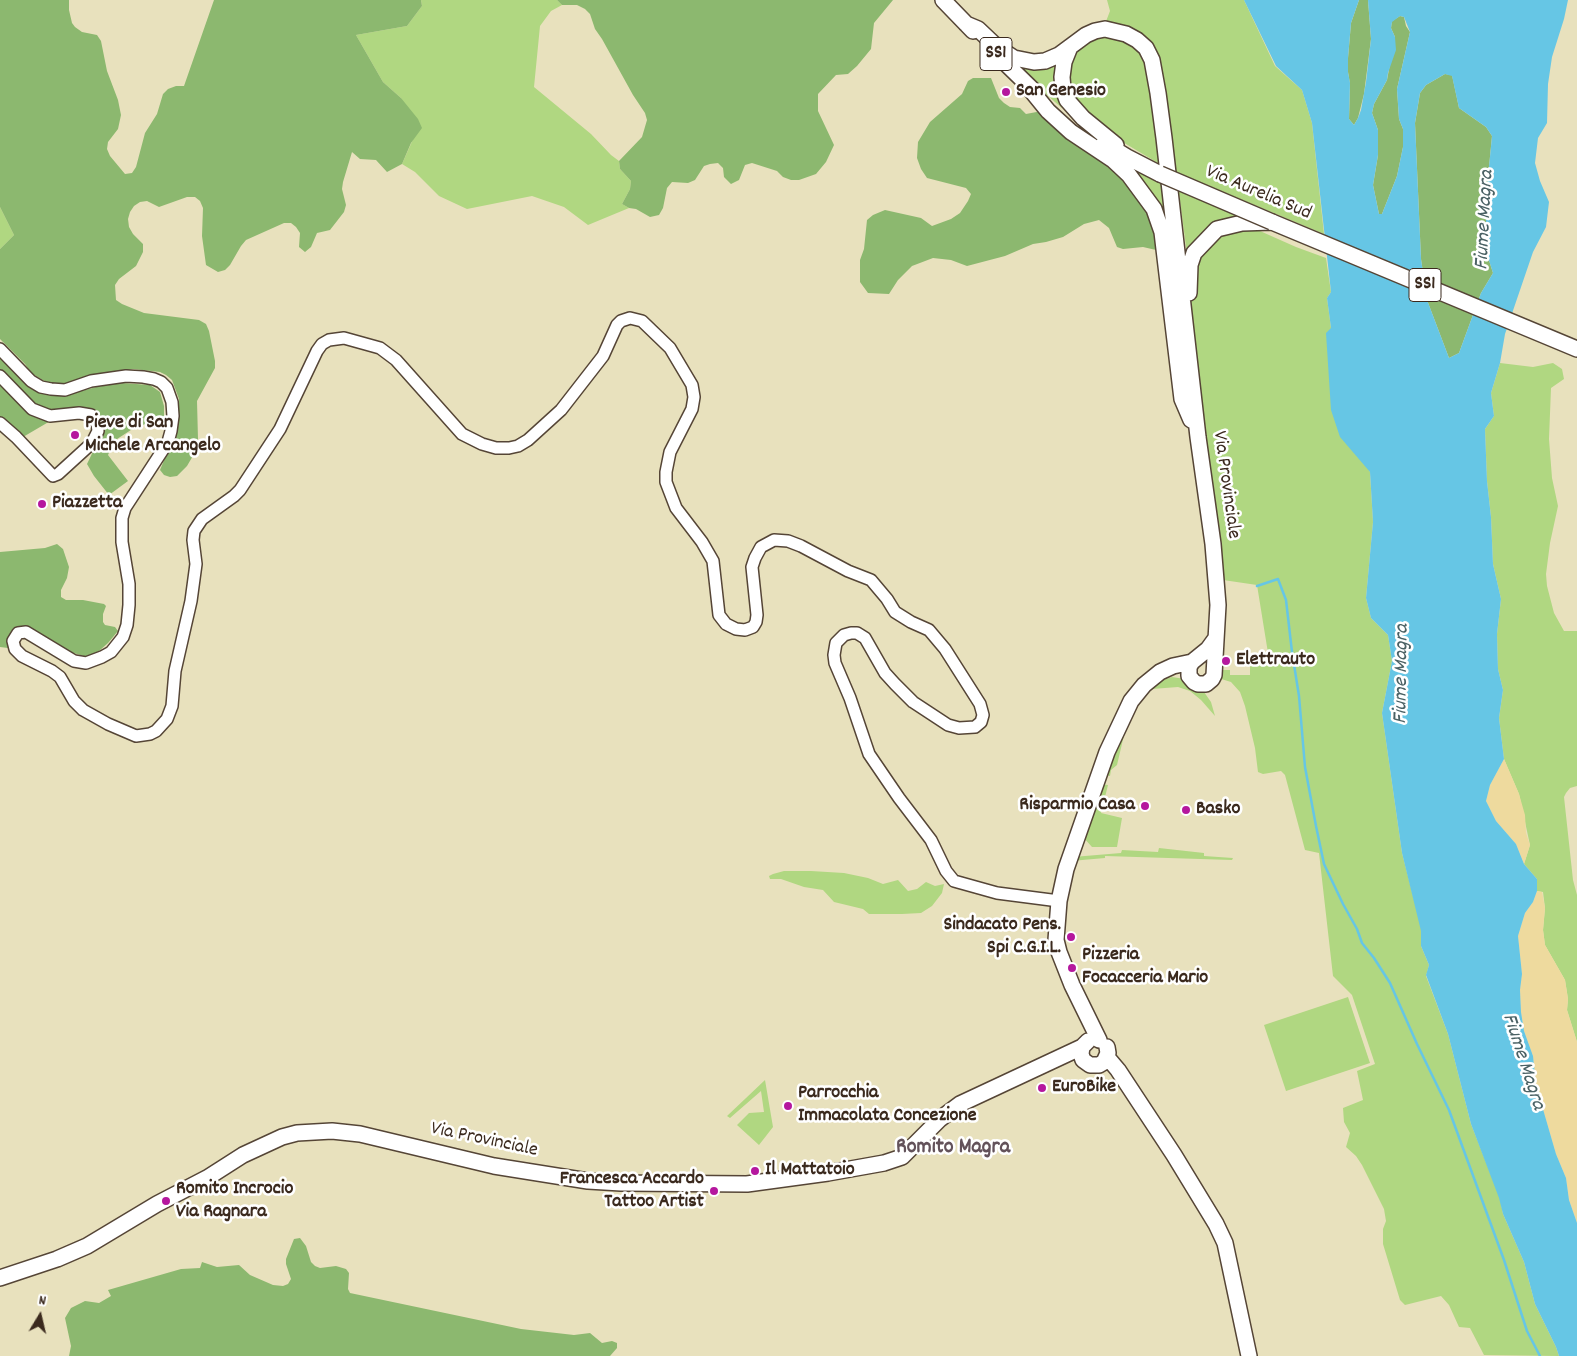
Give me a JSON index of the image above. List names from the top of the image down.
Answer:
{
  "streets": {
    "main road": ["SS1", "Via Aurelia Sud", "Via Provinciale"]
  },
  "crossings": [
    ["SS1", "Via Aurelia Sud"]
  ],
  "districts": ["Romito Magra"],
  "water": ["Fiume Magra"],
  "places": [
    "San Genesio",
    "Pieve di San Michele Arcangelo",
    "Piazzetta",
    "Elettrauto",
    "Risparmio Casa",
    "Basko",
    "Sindacato Pens. Spi C.G.I.L.",
    "Pizzeria Focacceria Mario",
    "EuroBike",
    "Parrocchia Immacolata Concezione",
    "Il Mattatoio",
    "Francesca Accardo Tattoo Artist",
    "Romito Incrocio Via Ragnara"
  ],
  "north": "top"
}
